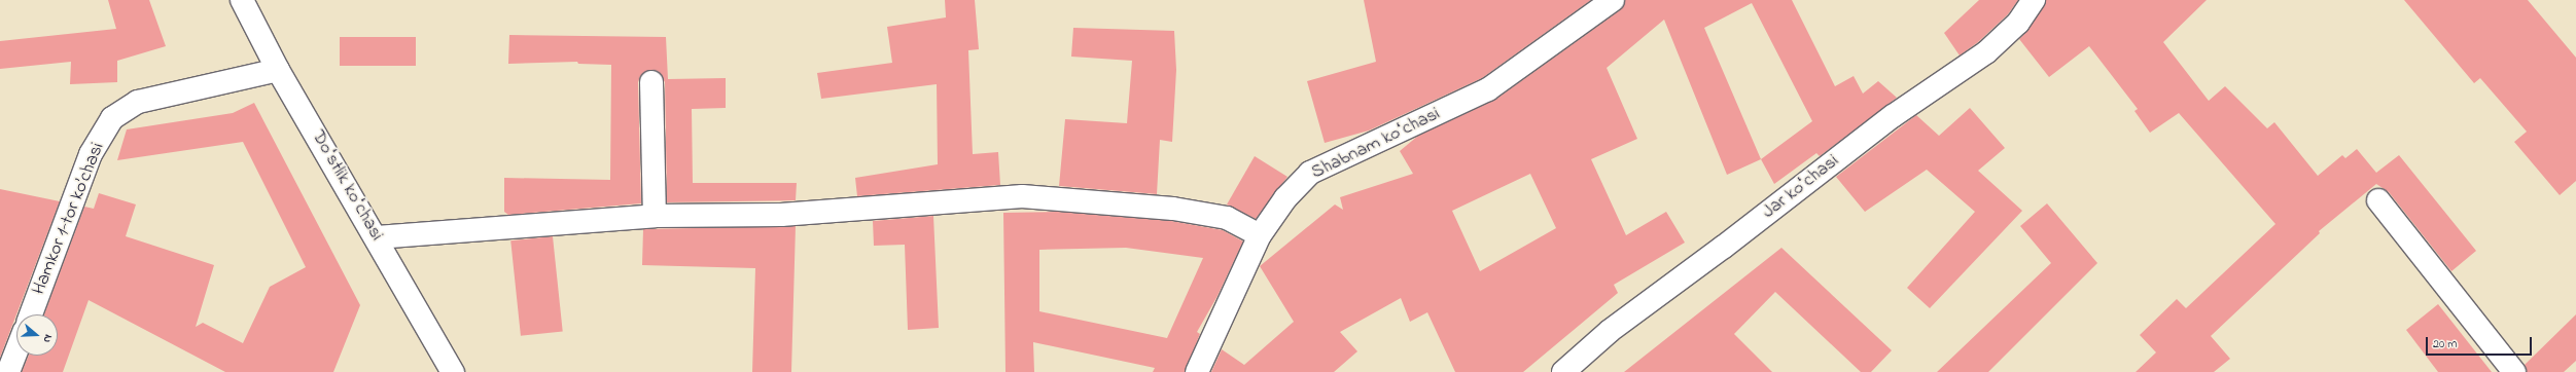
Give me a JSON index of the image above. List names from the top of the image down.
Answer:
{
  "streets": {
    "street": [
      "Shabnam koʻchasi",
      "Doʻstlik koʻchasi",
      "Jar koʻchasi",
      "Hamkor 1-tor koʼchasi"
    ]
  },
  "crossings": [
    ["Doʻstlik koʻchasi", "Hamkor 1-tor koʼchasi"]
  ],
  "scale_bar": "20 m",
  "north": "right"
}
